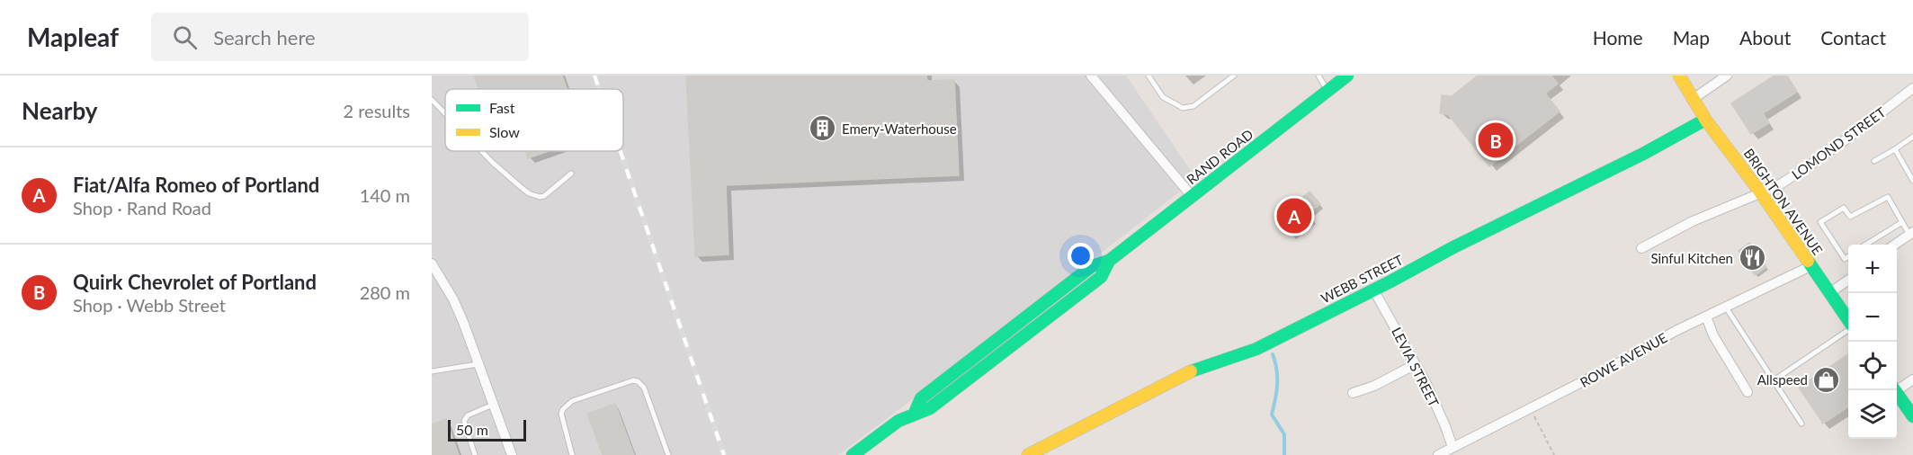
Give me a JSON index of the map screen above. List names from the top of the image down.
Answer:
{
  "streets": {
    "main road": ["RAND ROAD", "BRIGHTON AVENUE", "WEBB STREET"],
    "street": ["LOMOND STREET", "ROWE AVENUE", "LEVIA STREET"]
  },
  "crossings": [
    ["LOMOND STREET", "BRIGHTON AVENUE"],
    ["BRIGHTON AVENUE", "WEBB STREET"],
    ["BRIGHTON AVENUE", "ROWE AVENUE"],
    ["WEBB STREET", "LEVIA STREET"],
    ["ROWE AVENUE", "LEVIA STREET"]
  ],
  "places": {
    "building": ["Emery-Waterhouse"],
    "restaurant": ["Sinful Kitchen"],
    "shop": ["Allspeed"]
  },
  "legend": ["Fast", "Slow"],
  "scale_bar": "50 m",
  "page": {
    "header": "Mapleaf",
    "search": "Search here",
    "nav": [
      "Home",
      "Map",
      "About",
      "Contact"
    ],
    "heading": ["Nearby", "2 results"],
    "pins": ["B", "A"],
    "list": [
      {
        "mark": "A",
        "name": "Fiat/Alfa Romeo of Portland",
        "note": "Shop · Rand Road",
        "value": "140 m"
      },
      {
        "mark": "B",
        "name": "Quirk Chevrolet of Portland",
        "note": "Shop · Webb Street",
        "value": "280 m"
      }
    ],
    "map_buttons": ["+", "−"],
    "scale": "50 m"
  }
}
